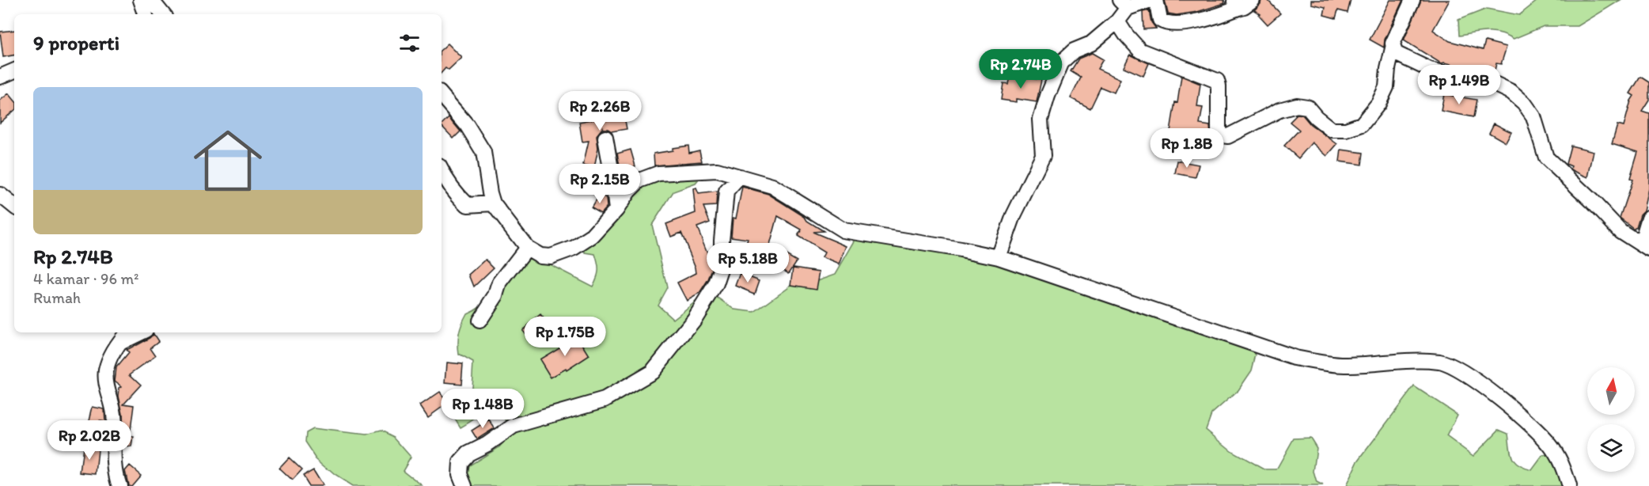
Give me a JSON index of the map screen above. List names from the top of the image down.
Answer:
{
  "north": "top",
  "page": {
    "heading": "9 properti",
    "price": [
      "Rp 2.74B",
      "Rp 1.49B",
      "Rp 2.26B",
      "Rp 1.8B",
      "Rp 2.15B",
      "Rp 5.18B",
      "Rp 1.75B",
      "Rp 1.48B",
      "Rp 2.02B"
    ],
    "list": [
      {
        "name": "Rp 2.74B",
        "note": "4 kamar · 96 m² · Rumah"
      }
    ]
  }
}
